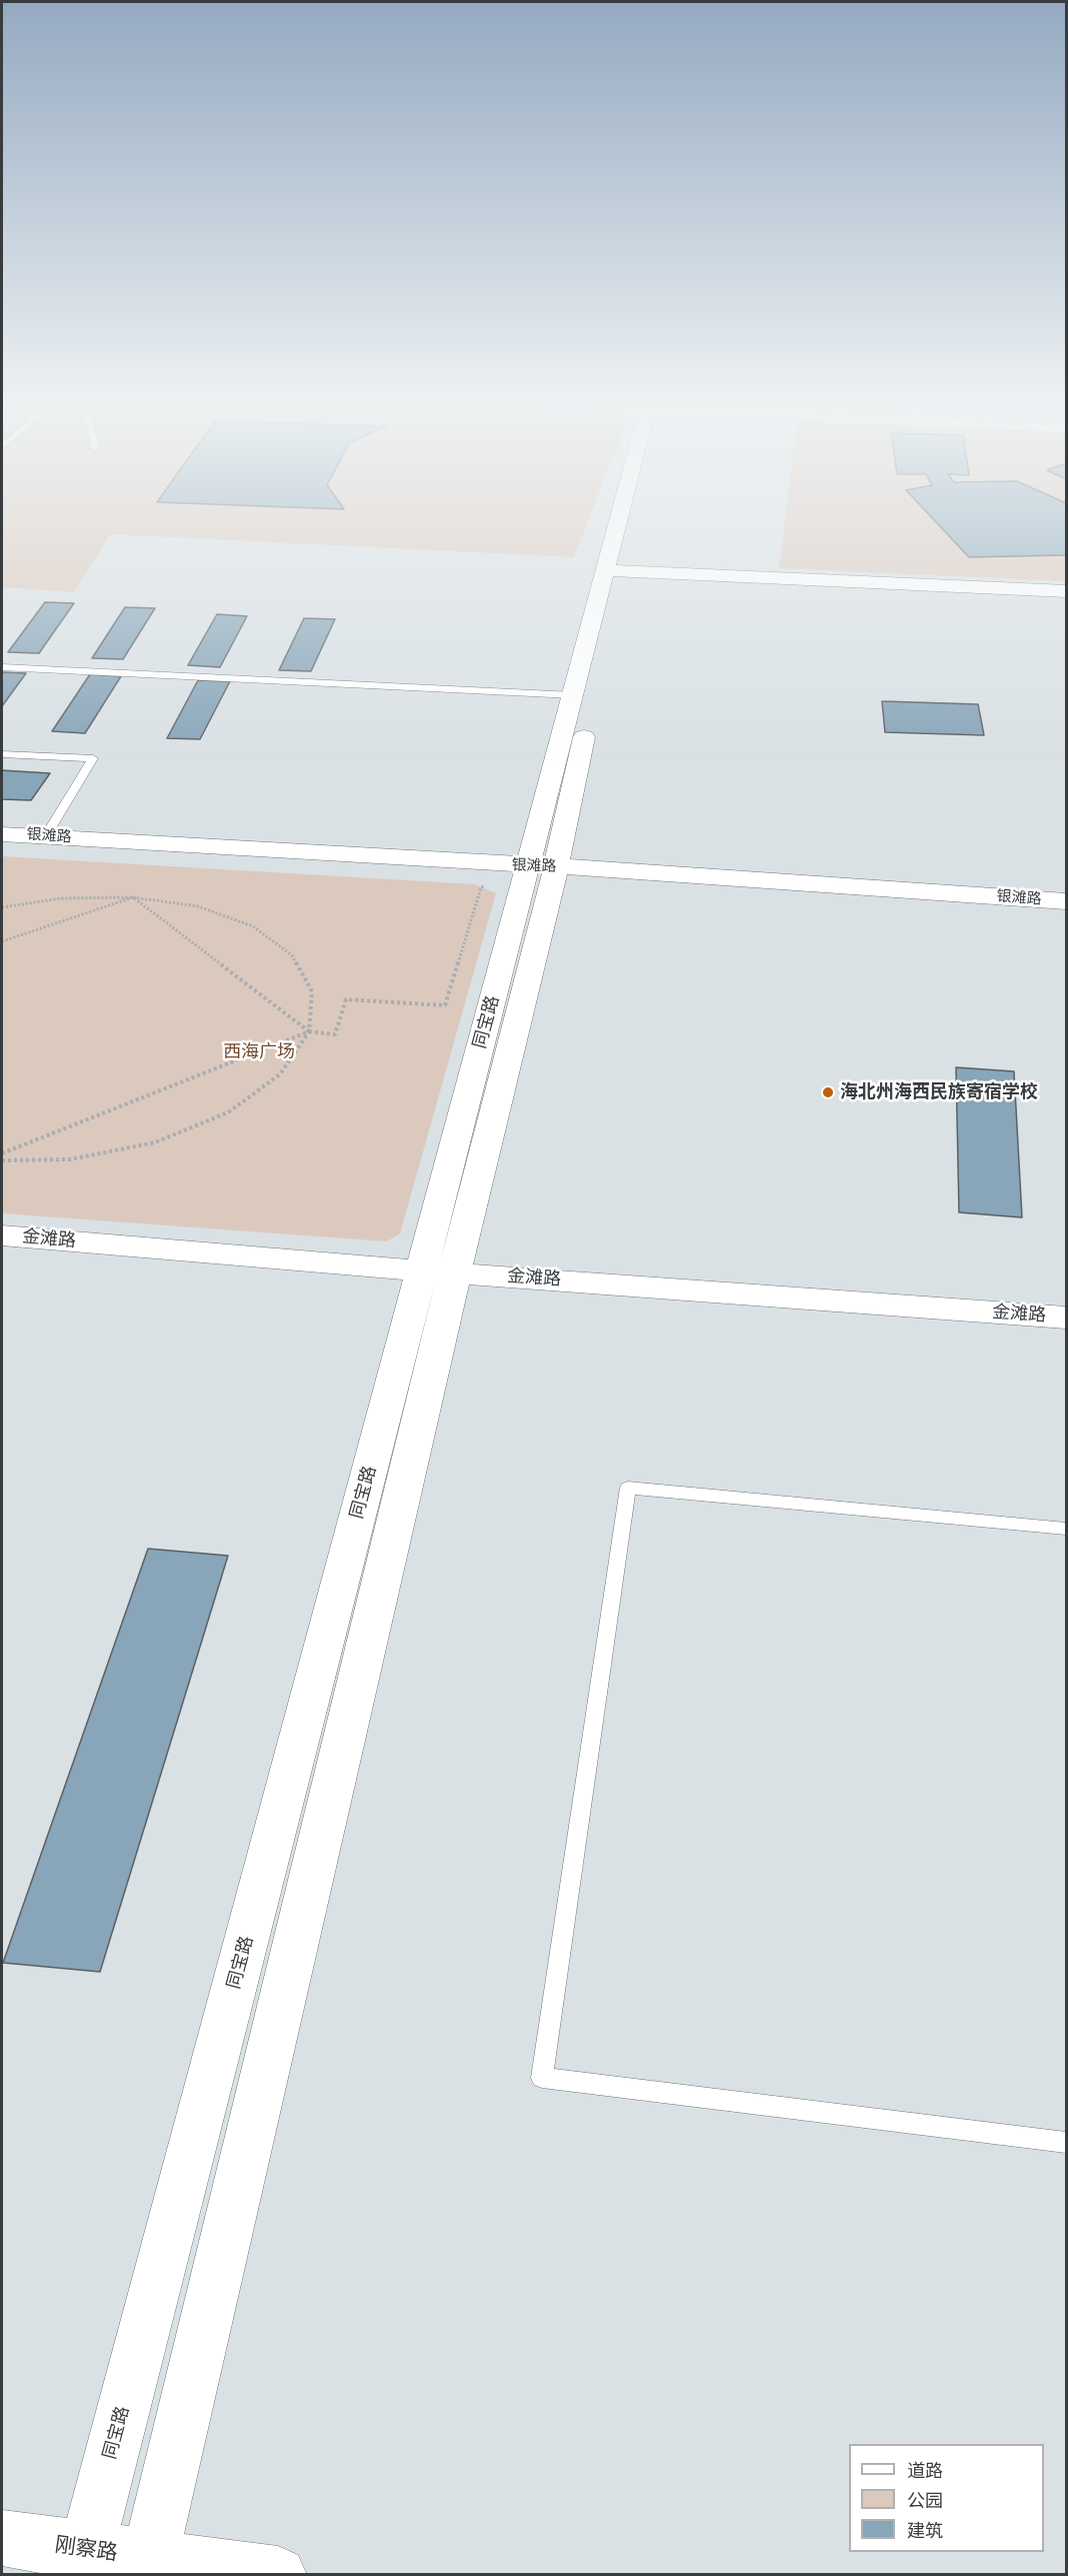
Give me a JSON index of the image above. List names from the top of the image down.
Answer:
{
  "streets": {
    "main road": [
      "银滩路",
      "同宝路",
      "金滩路",
      "刚察路"
    ]
  },
  "crossings": [
    ["银滩路", "同宝路"],
    ["同宝路", "金滩路"],
    ["同宝路", "刚察路"]
  ],
  "parks": ["西海广场"],
  "places": ["海北州海西民族寄宿学校"],
  "legend": ["道路", "公园", "建筑"]
}
